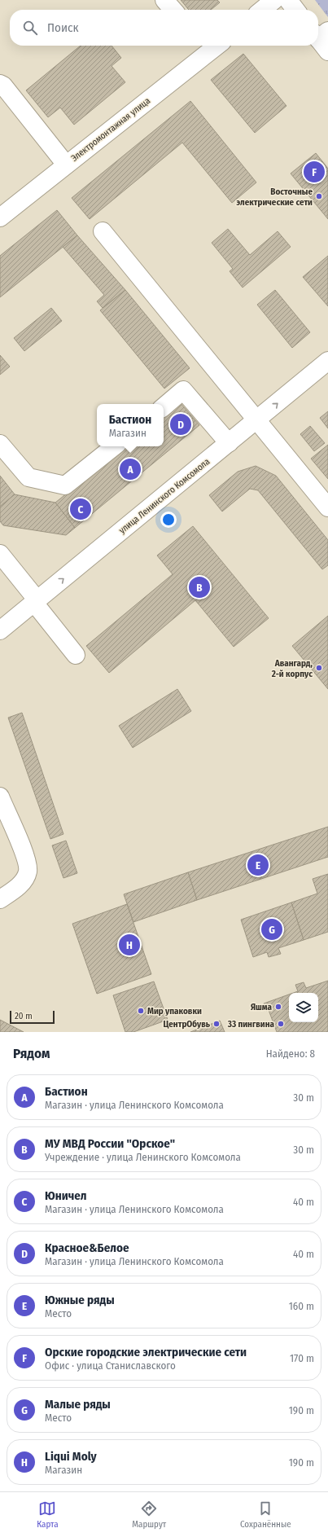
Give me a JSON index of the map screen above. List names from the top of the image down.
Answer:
{
  "streets": {
    "street": ["Электромонтажная улица", "улица Ленинского Комсомола"]
  },
  "one_way": ["улица Ленинского Комсомола"],
  "places": [
    "Восточные электрические сети",
    "Авангард, 2-й корпус",
    "Яшма",
    "Мир упаковки",
    "ЦентрОбувь",
    "33 пингвина"
  ],
  "scale_bar": "20 m",
  "page": {
    "search": "Поиск",
    "pins": [
      "F",
      "D",
      "A",
      "C",
      "B",
      "E",
      "G",
      "H"
    ],
    "popup": ["Бастион", "Магазин"],
    "scale": "20 m",
    "heading": ["Рядом", "Найдено: 8"],
    "list": [
      {
        "mark": "A",
        "name": "Бастион",
        "note": "Магазин · улица Ленинского Комсомола",
        "value": "30 m"
      },
      {
        "mark": "B",
        "name": "МУ МВД России \"Орское\"",
        "note": "Учреждение · улица Ленинского Комсомола",
        "value": "30 m"
      },
      {
        "mark": "C",
        "name": "Юничел",
        "note": "Магазин · улица Ленинского Комсомола",
        "value": "40 m"
      },
      {
        "mark": "D",
        "name": "Красное&Белое",
        "note": "Магазин · улица Ленинского Комсомола",
        "value": "40 m"
      },
      {
        "mark": "E",
        "name": "Южные ряды",
        "note": "Место",
        "value": "160 m"
      },
      {
        "mark": "F",
        "name": "Орские городские электрические сети",
        "note": "Офис · улица Станиславского",
        "value": "170 m"
      },
      {
        "mark": "G",
        "name": "Малые ряды",
        "note": "Место",
        "value": "190 m"
      },
      {
        "mark": "H",
        "name": "Liqui Moly",
        "note": "Магазин",
        "value": "190 m"
      }
    ],
    "nav": ["Карта", "Маршрут", "Сохранённые"]
  }
}
